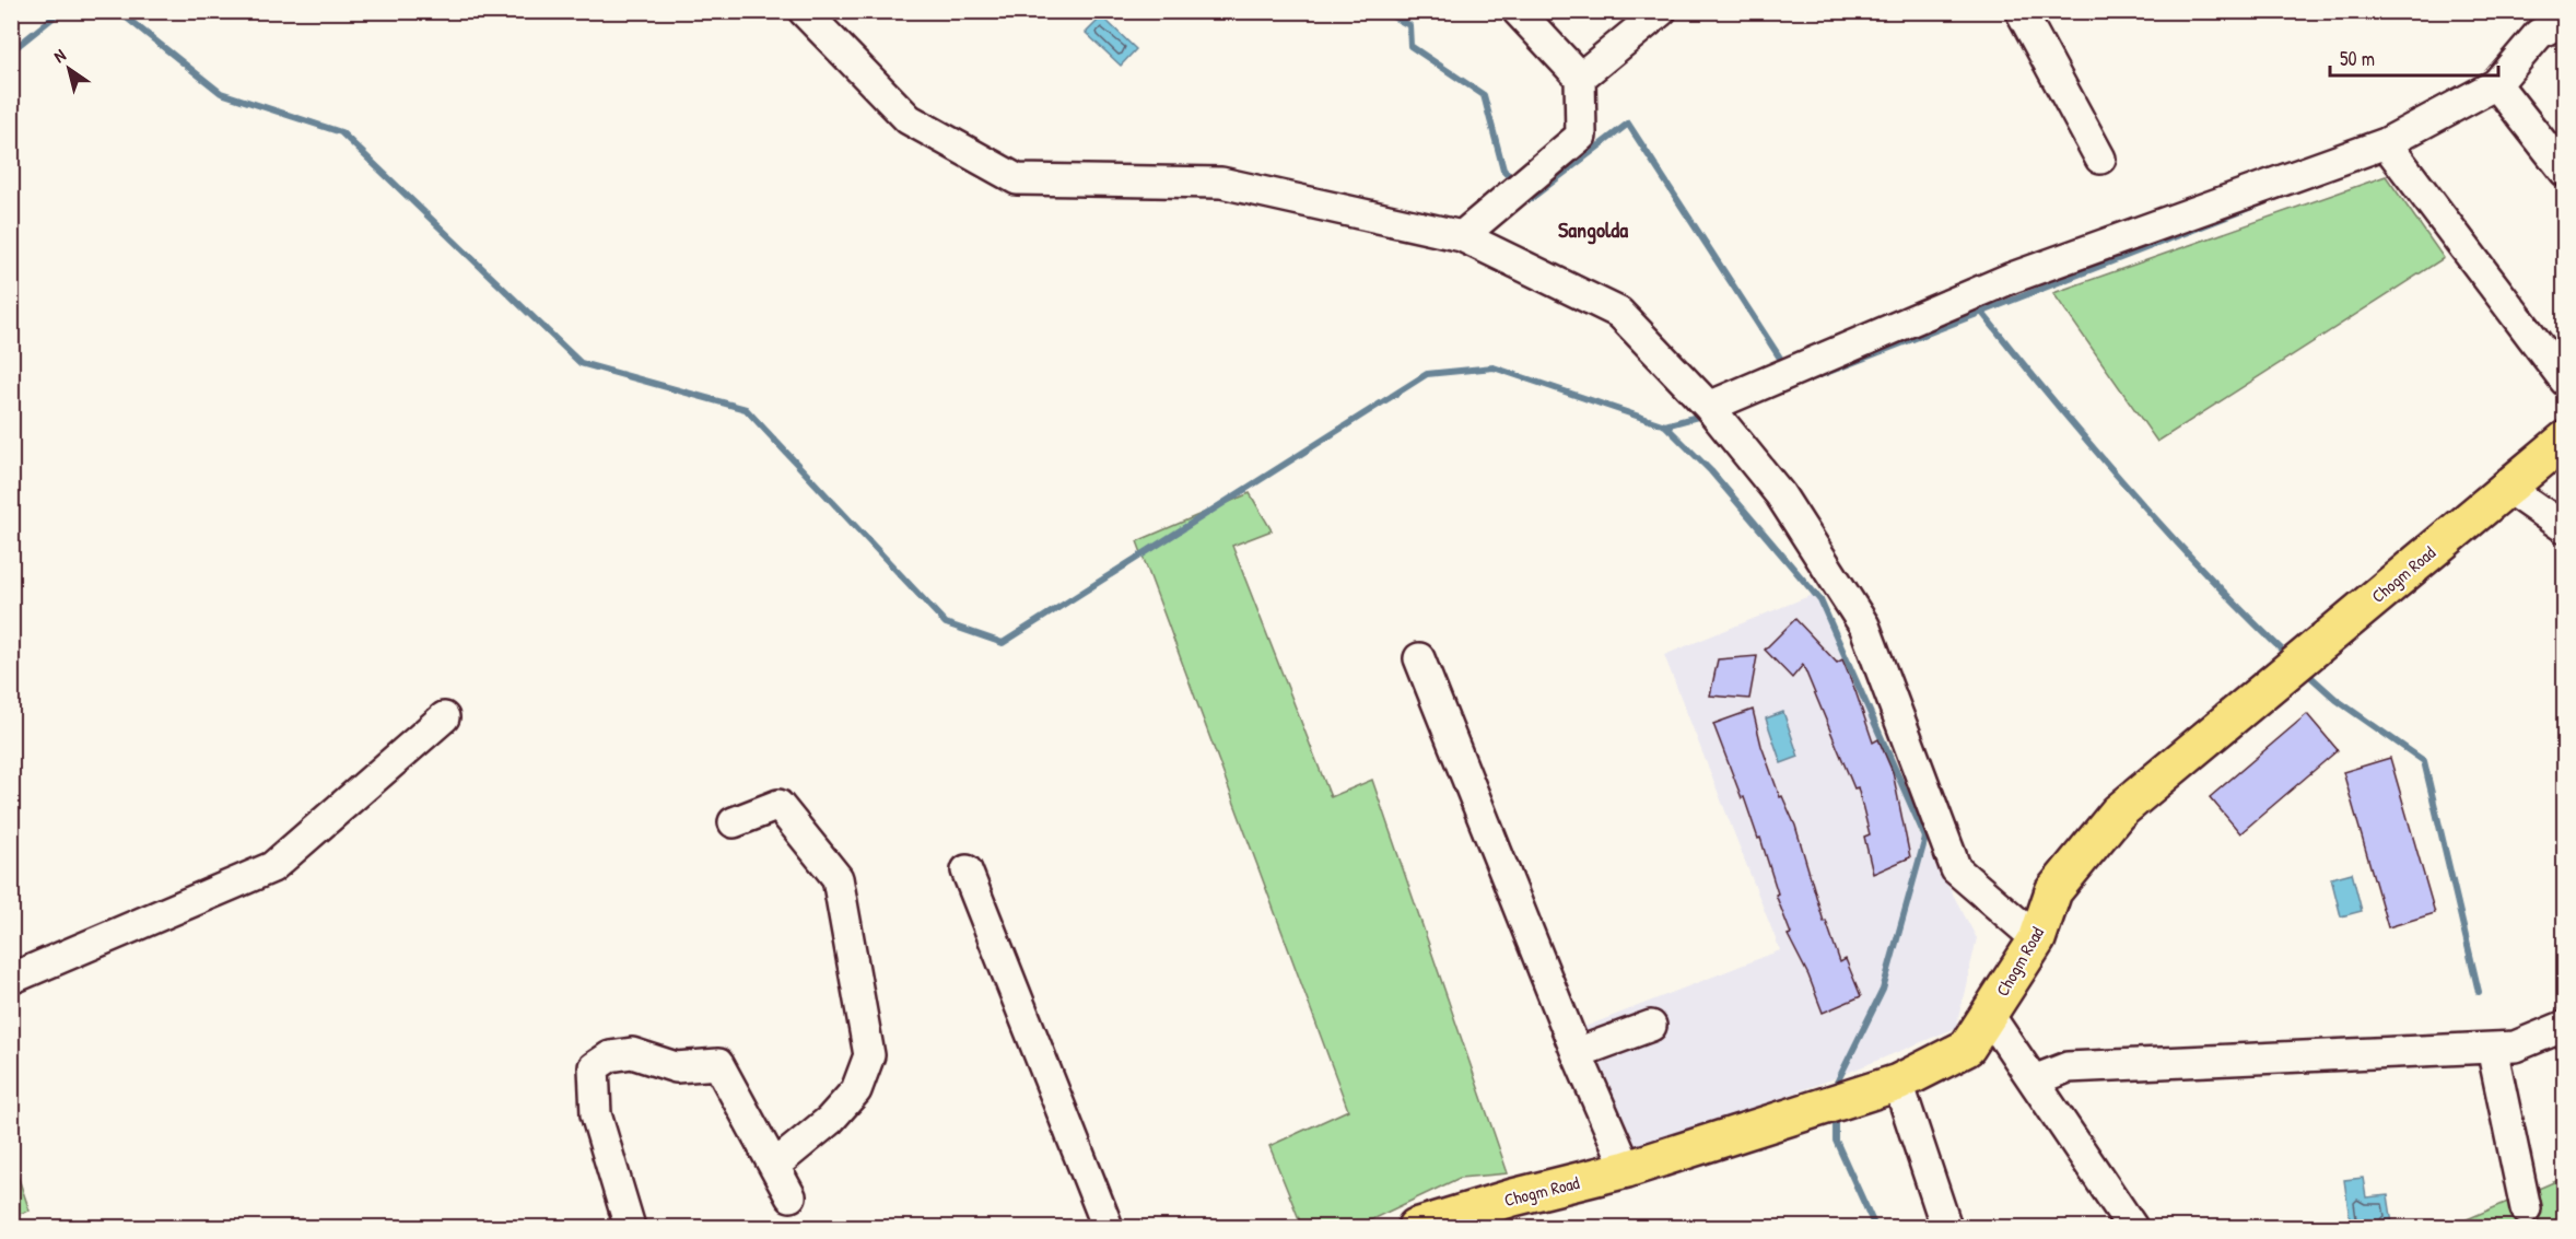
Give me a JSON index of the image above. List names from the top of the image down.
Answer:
{
  "streets": {
    "main road": ["Chogm Road"]
  },
  "districts": ["Sangolda"],
  "scale_bar": "50 m",
  "north": "top left"
}
